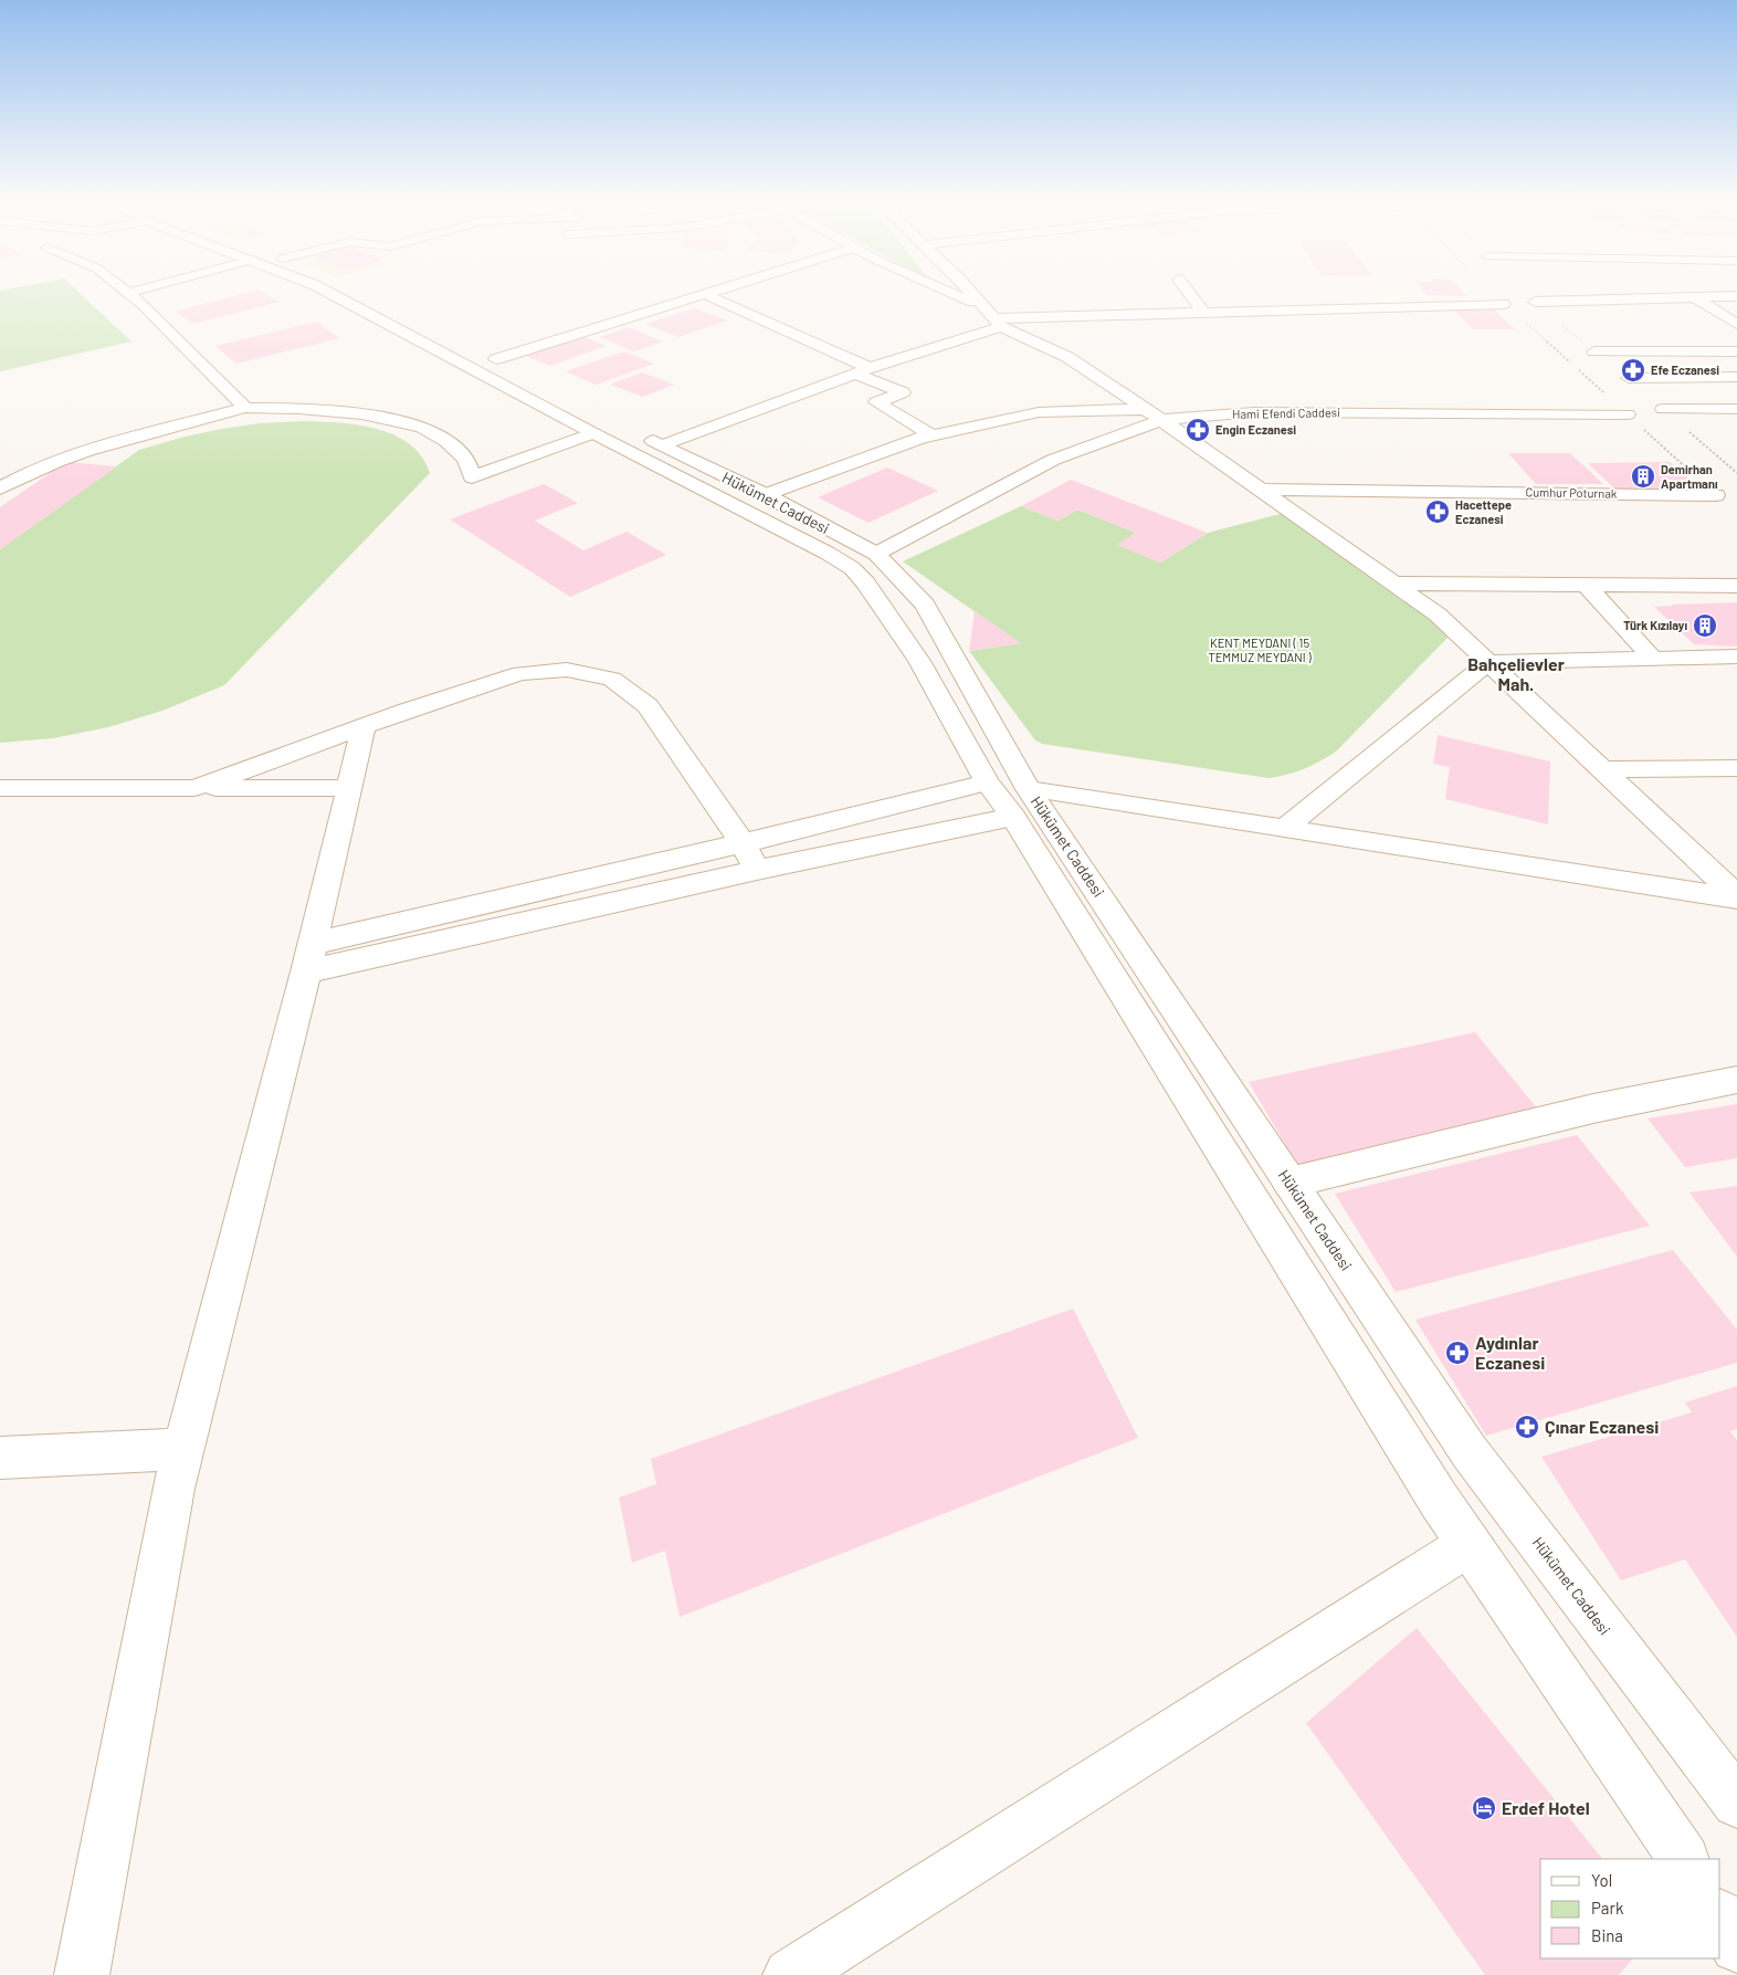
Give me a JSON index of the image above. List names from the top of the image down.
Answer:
{
  "streets": {
    "street": ["Hami Efendi Caddesi", "Cumhur Poturnak", "Hükümet Caddesi"]
  },
  "crossings": [
    ["Hami Efendi Caddesi", "Hükümet Caddesi"]
  ],
  "districts": ["Bahçelievler Mah."],
  "parks": ["KENT MEYDANI ( 15 TEMMUZ MEYDANI )"],
  "places": {
    "pharmacy": [
      "Efe Eczanesi",
      "Engin Eczanesi",
      "Hacettepe Eczanesi",
      "Aydınlar Eczanesi",
      "Çınar Eczanesi"
    ],
    "building": ["Demirhan Apartmanı", "Türk Kızılayı"],
    "hotel": ["Erdef Hotel"]
  },
  "legend": ["Yol", "Park", "Bina"]
}
